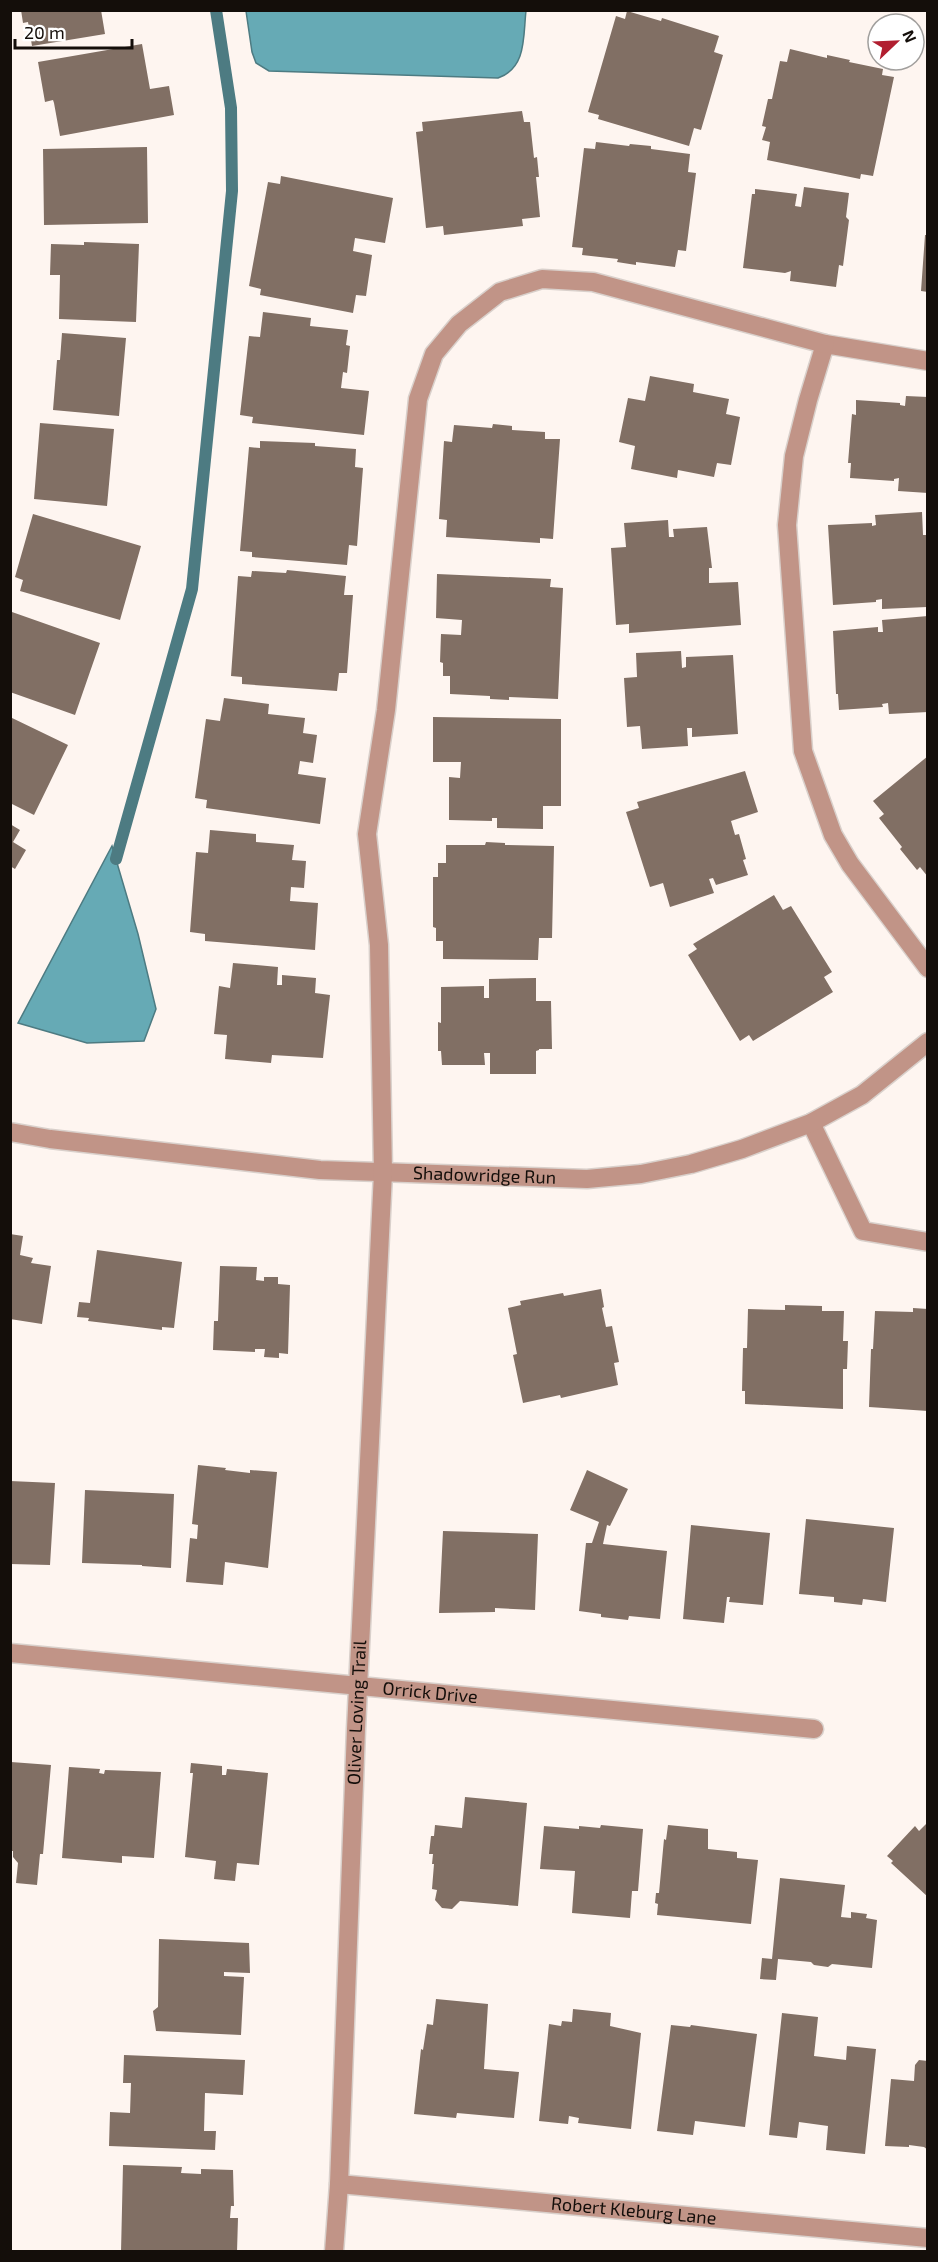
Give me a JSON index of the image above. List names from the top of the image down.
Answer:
{
  "streets": {
    "street": [
      "Shadowridge Run",
      "Orrick Drive",
      "Oliver Loving Trail",
      "Robert Kleburg Lane"
    ]
  },
  "crossings": [
    ["Shadowridge Run", "Oliver Loving Trail"],
    ["Orrick Drive", "Oliver Loving Trail"],
    ["Oliver Loving Trail", "Robert Kleburg Lane"]
  ],
  "scale_bar": "20 m",
  "north": "top right"
}
